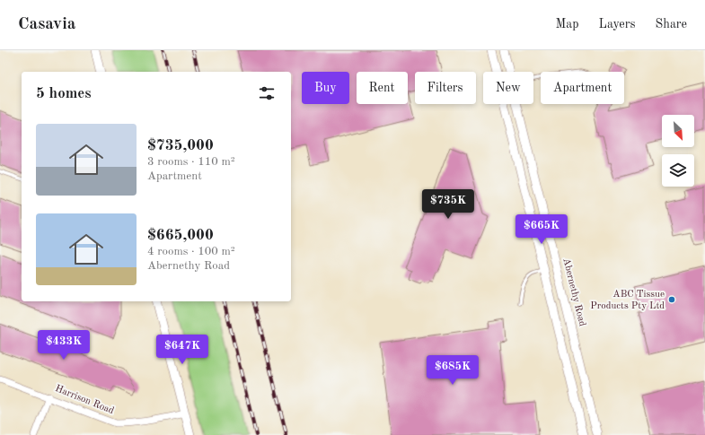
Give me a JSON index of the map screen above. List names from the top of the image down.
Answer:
{
  "streets": {
    "main road": ["Abernethy Road"],
    "street": ["Harrison Road"]
  },
  "places": ["ABC Tissue Products Pty Ltd"],
  "north": "bottom right",
  "page": {
    "header": "Casavia",
    "nav": ["Map", "Layers", "Share"],
    "chip": [
      "Buy",
      "Rent",
      "Filters",
      "New",
      "Apartment"
    ],
    "heading": "5 homes",
    "list": [
      {
        "name": "$735,000",
        "note": "3 rooms · 110 m² · Apartment"
      },
      {
        "name": "$665,000",
        "note": "4 rooms · 100 m² · Abernethy Road"
      }
    ],
    "price": [
      "$735K",
      "$665K",
      "$433K",
      "$647K",
      "$685K"
    ]
  }
}
